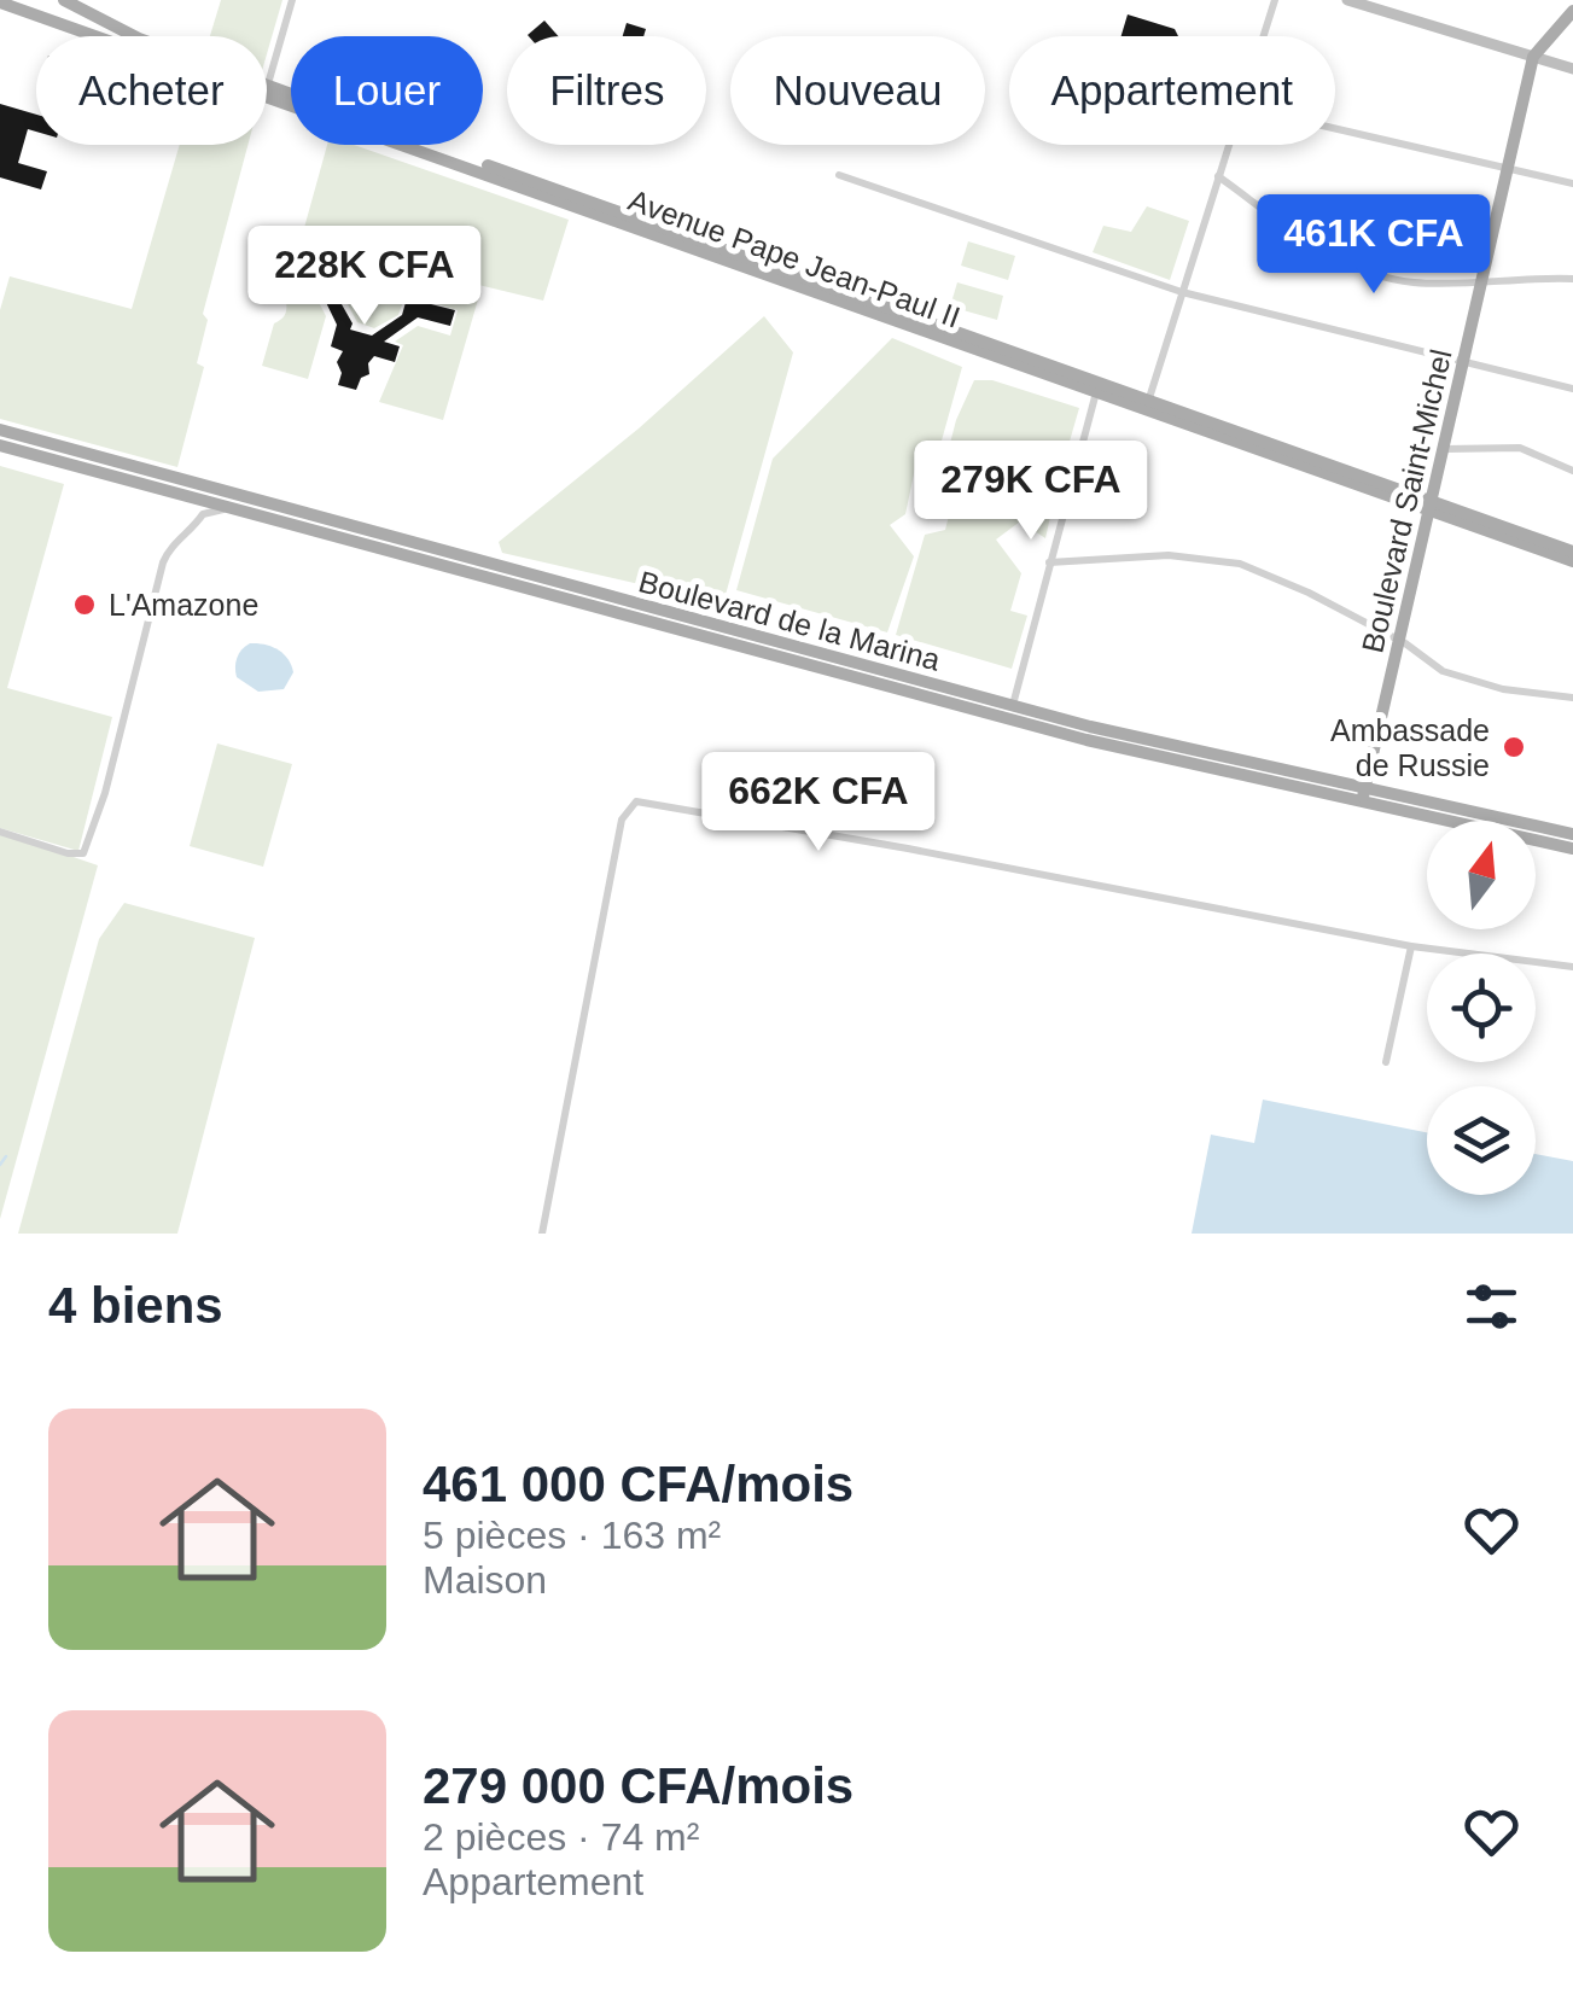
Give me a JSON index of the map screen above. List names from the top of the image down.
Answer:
{
  "streets": {
    "main road": ["Avenue Pape Jean-Paul II", "Boulevard Saint-Michel", "Boulevard de la Marina"]
  },
  "crossings": [
    ["Avenue Pape Jean-Paul II", "Boulevard Saint-Michel"],
    ["Boulevard Saint-Michel", "Boulevard de la Marina"]
  ],
  "places": ["L'Amazone", "Ambassade de Russie"],
  "north": "top",
  "page": {
    "chip": [
      "Acheter",
      "Louer",
      "Filtres",
      "Nouveau",
      "Appartement"
    ],
    "price": [
      "461K CFA",
      "228K CFA",
      "279K CFA",
      "662K CFA"
    ],
    "heading": "4 biens",
    "list": [
      {
        "name": "461 000 CFA/mois",
        "note": "5 pièces · 163 m² · Maison"
      },
      {
        "name": "279 000 CFA/mois",
        "note": "2 pièces · 74 m² · Appartement"
      }
    ]
  }
}
